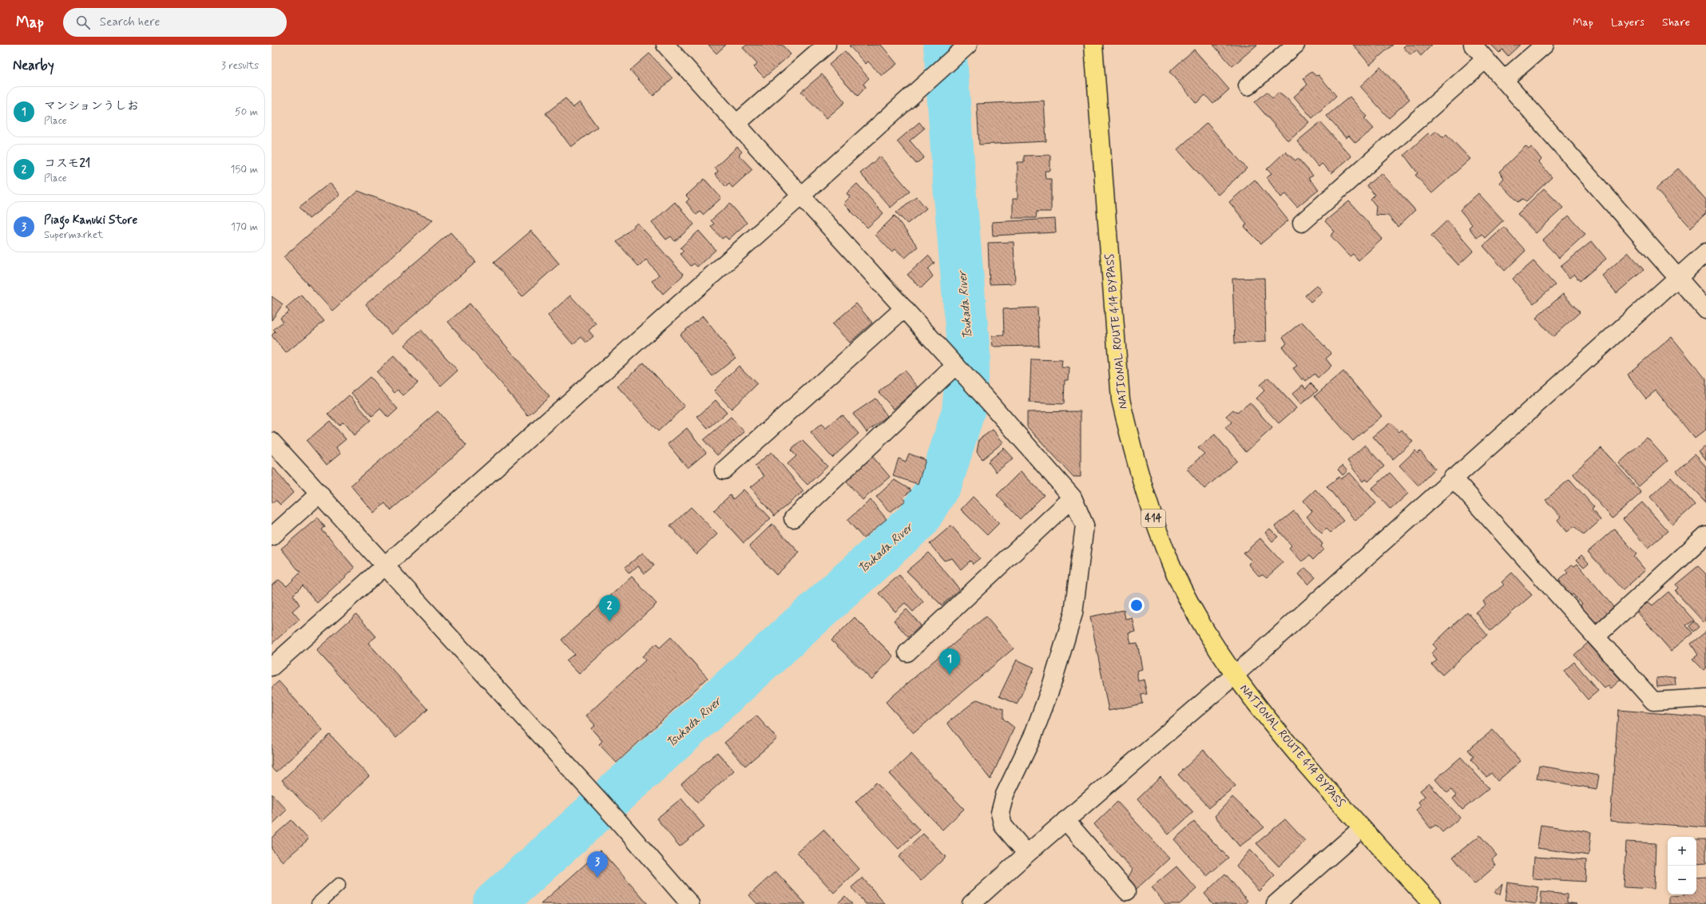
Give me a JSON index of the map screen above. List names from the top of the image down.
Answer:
{
  "streets": {
    "highway": ["NATIONAL ROUTE 414 BYPASS", "414"]
  },
  "water": ["Tsukada River"],
  "page": {
    "header": "Map",
    "search": "Search here",
    "nav": ["Map", "Layers", "Share"],
    "heading": ["Nearby", "3 results"],
    "list": [
      {
        "mark": "1",
        "name": "マンションうしお",
        "note": "Place",
        "value": "50 m"
      },
      {
        "mark": "2",
        "name": "コスモ21",
        "note": "Place",
        "value": "150 m"
      },
      {
        "mark": "3",
        "name": "Piago Kanuki Store",
        "note": "Supermarket",
        "value": "170 m"
      }
    ],
    "pins": ["2", "1", "3"],
    "map_buttons": ["+", "−"]
  }
}
